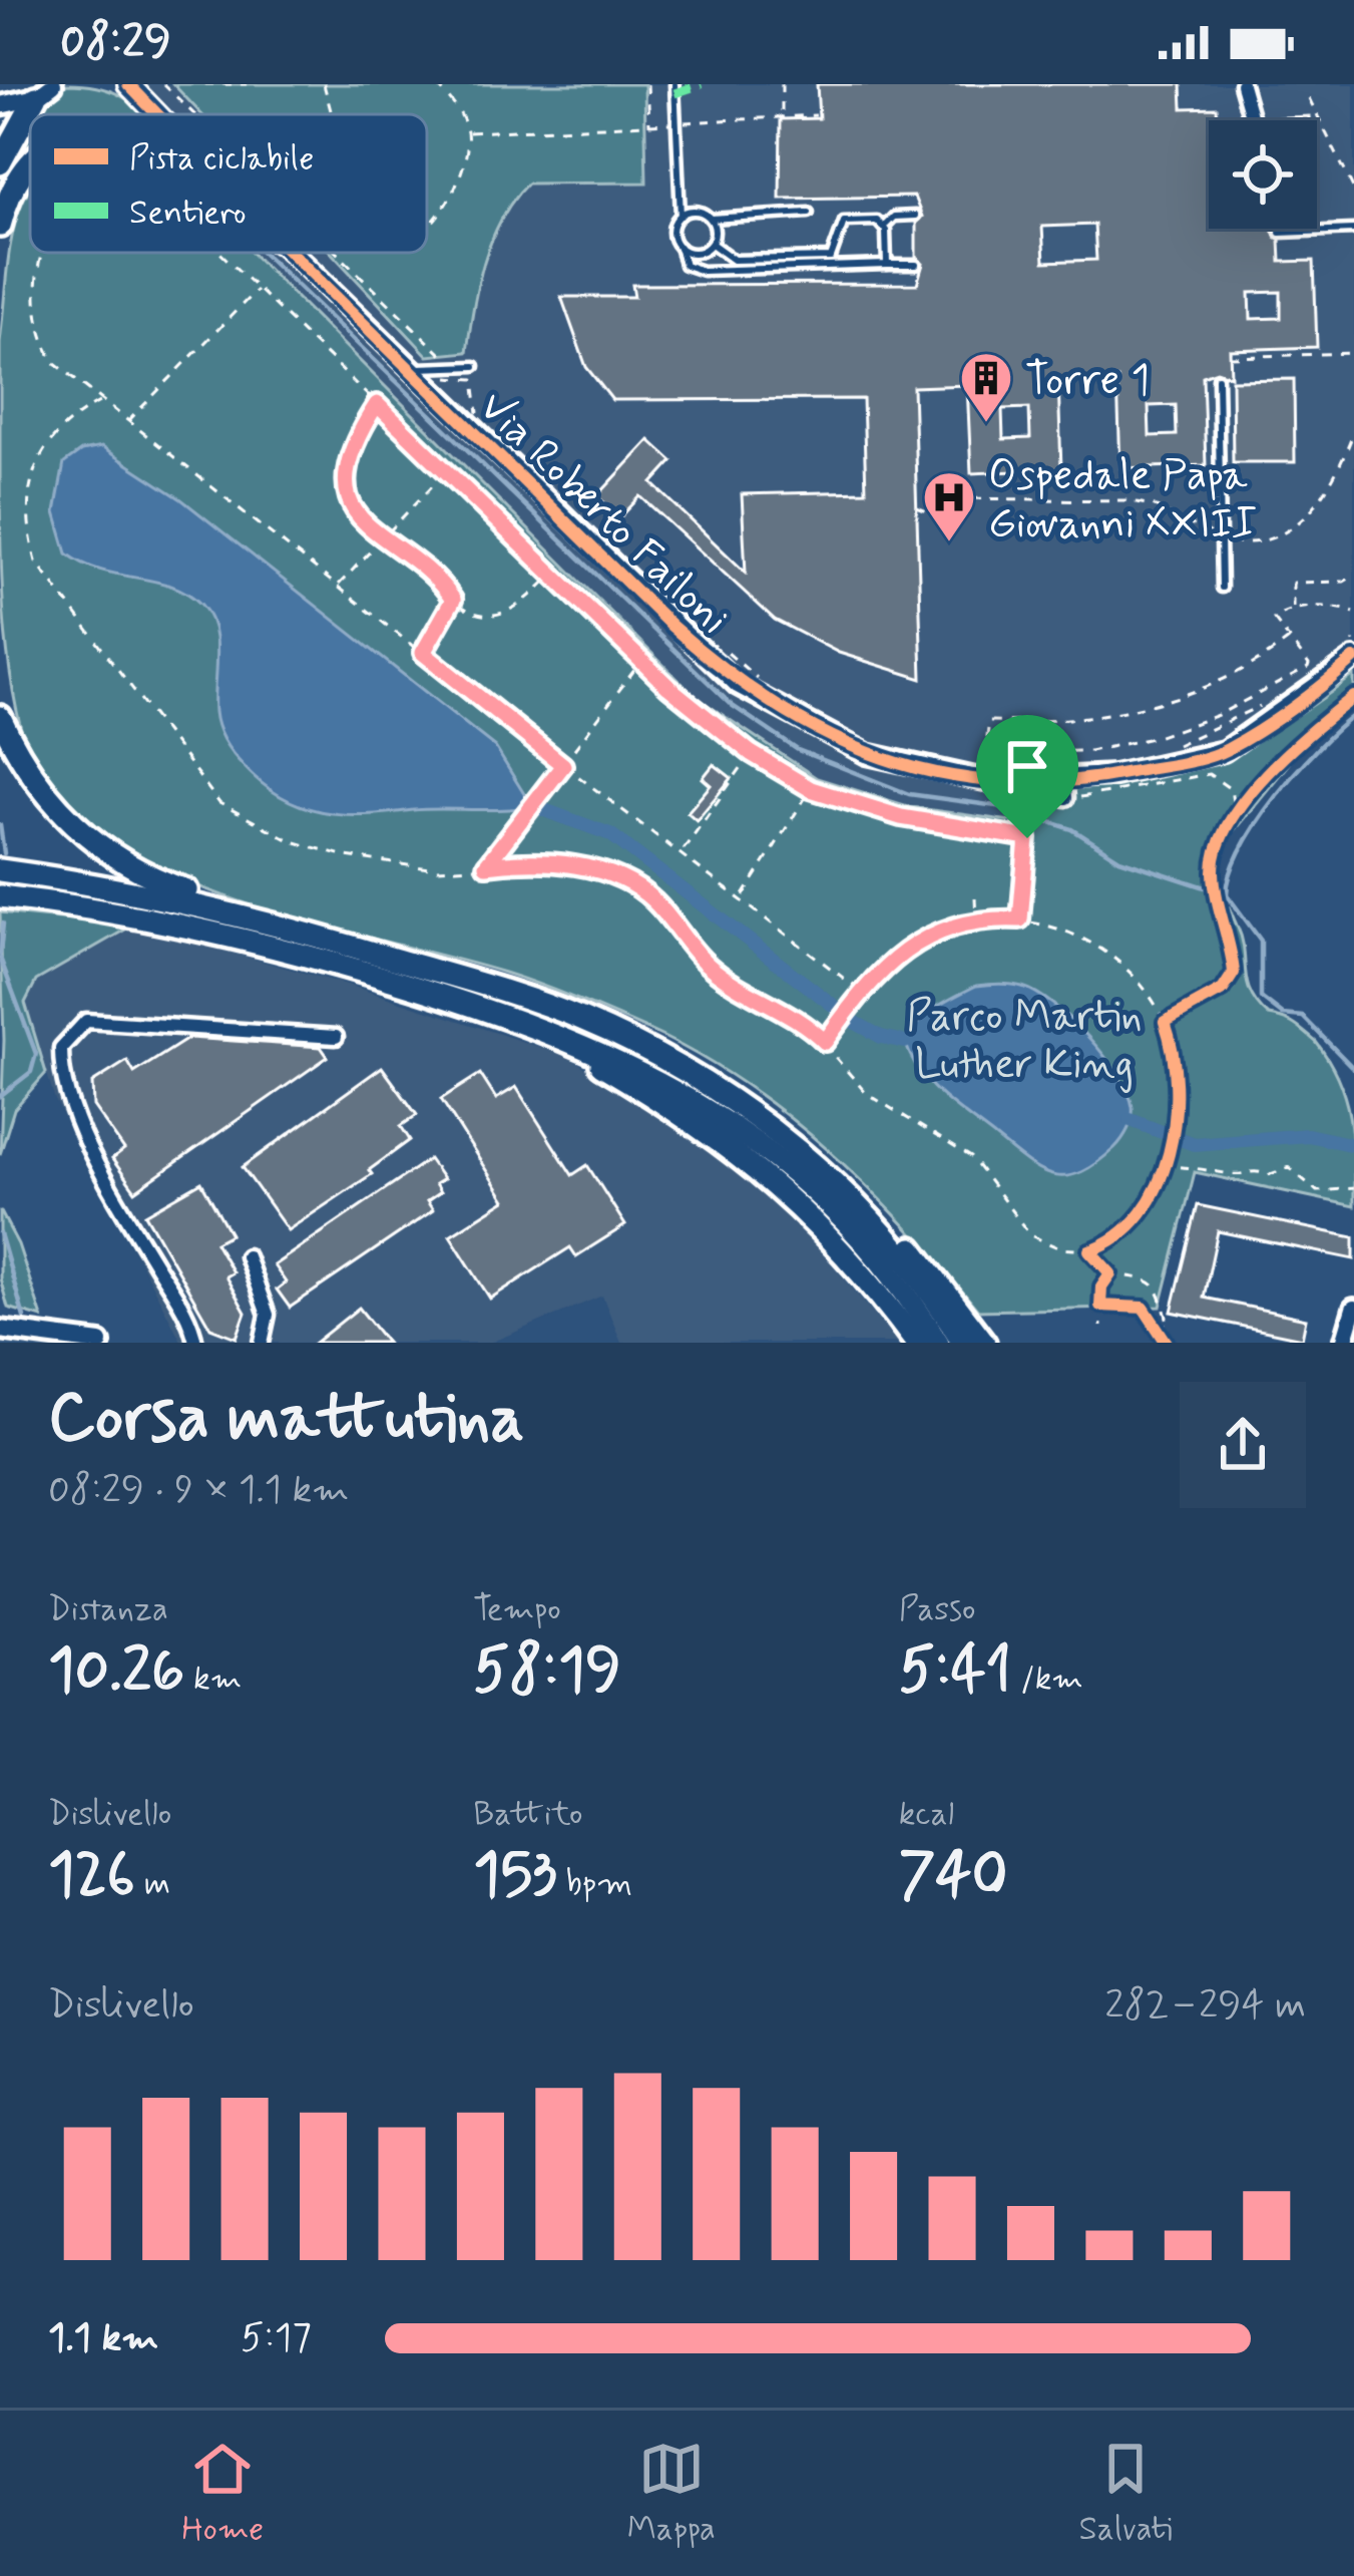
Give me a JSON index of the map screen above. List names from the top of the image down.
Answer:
{
  "streets": {
    "street": ["Via Roberto Failoni"]
  },
  "parks": ["Parco Martin Luther King"],
  "places": {
    "building": ["Torre 1"],
    "hospital": ["Ospedale Papa Giovanni XXIII"]
  },
  "legend": ["Pista ciclabile", "Sentiero"],
  "page": {
    "status": "08:29",
    "heading": ["Corsa mattutina", "08:29 · 9 × 1.1 km"],
    "stats": [
      ["Distanza", "10.26 km"],
      ["Tempo", "58:19"],
      ["Passo", "5:41 /km"],
      ["Dislivello", "126 m"],
      ["Battito", "153 bpm"],
      ["kcal", "740"]
    ],
    "chart": ["Dislivello", "282–294 m"],
    "list": [
      {
        "name": "1.1 km",
        "note": "5:17"
      }
    ],
    "tabs": ["Home", "Mappa", "Salvati"]
  }
}
